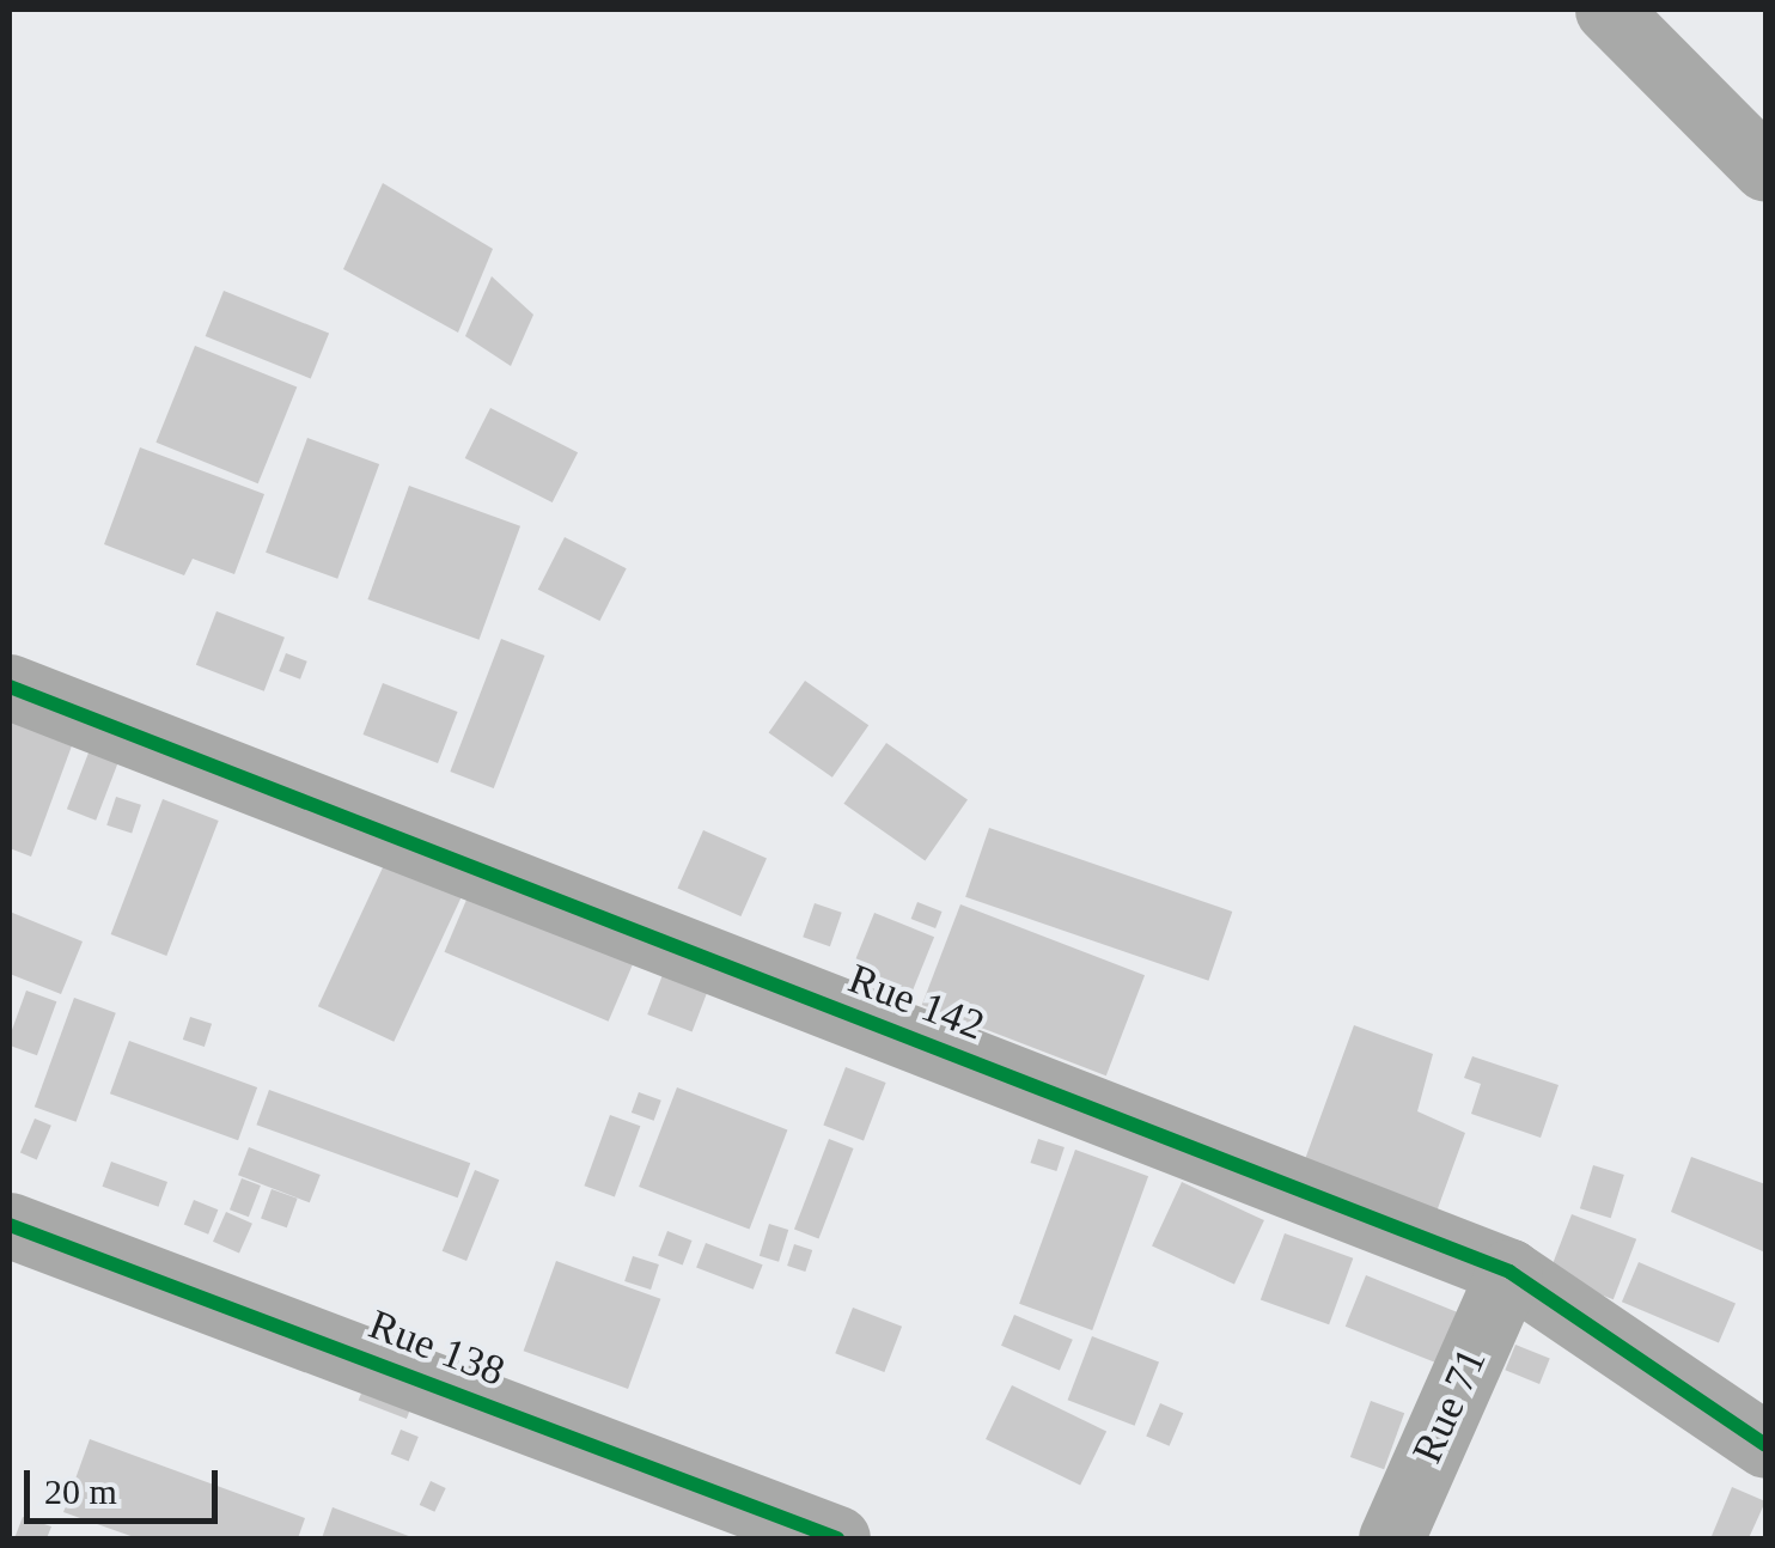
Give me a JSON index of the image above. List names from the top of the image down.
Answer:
{
  "streets": {
    "street": ["Rue 142", "Rue 138", "Rue 71"]
  },
  "crossings": [
    ["Rue 142", "Rue 71"]
  ],
  "scale_bar": "20 m"
}
